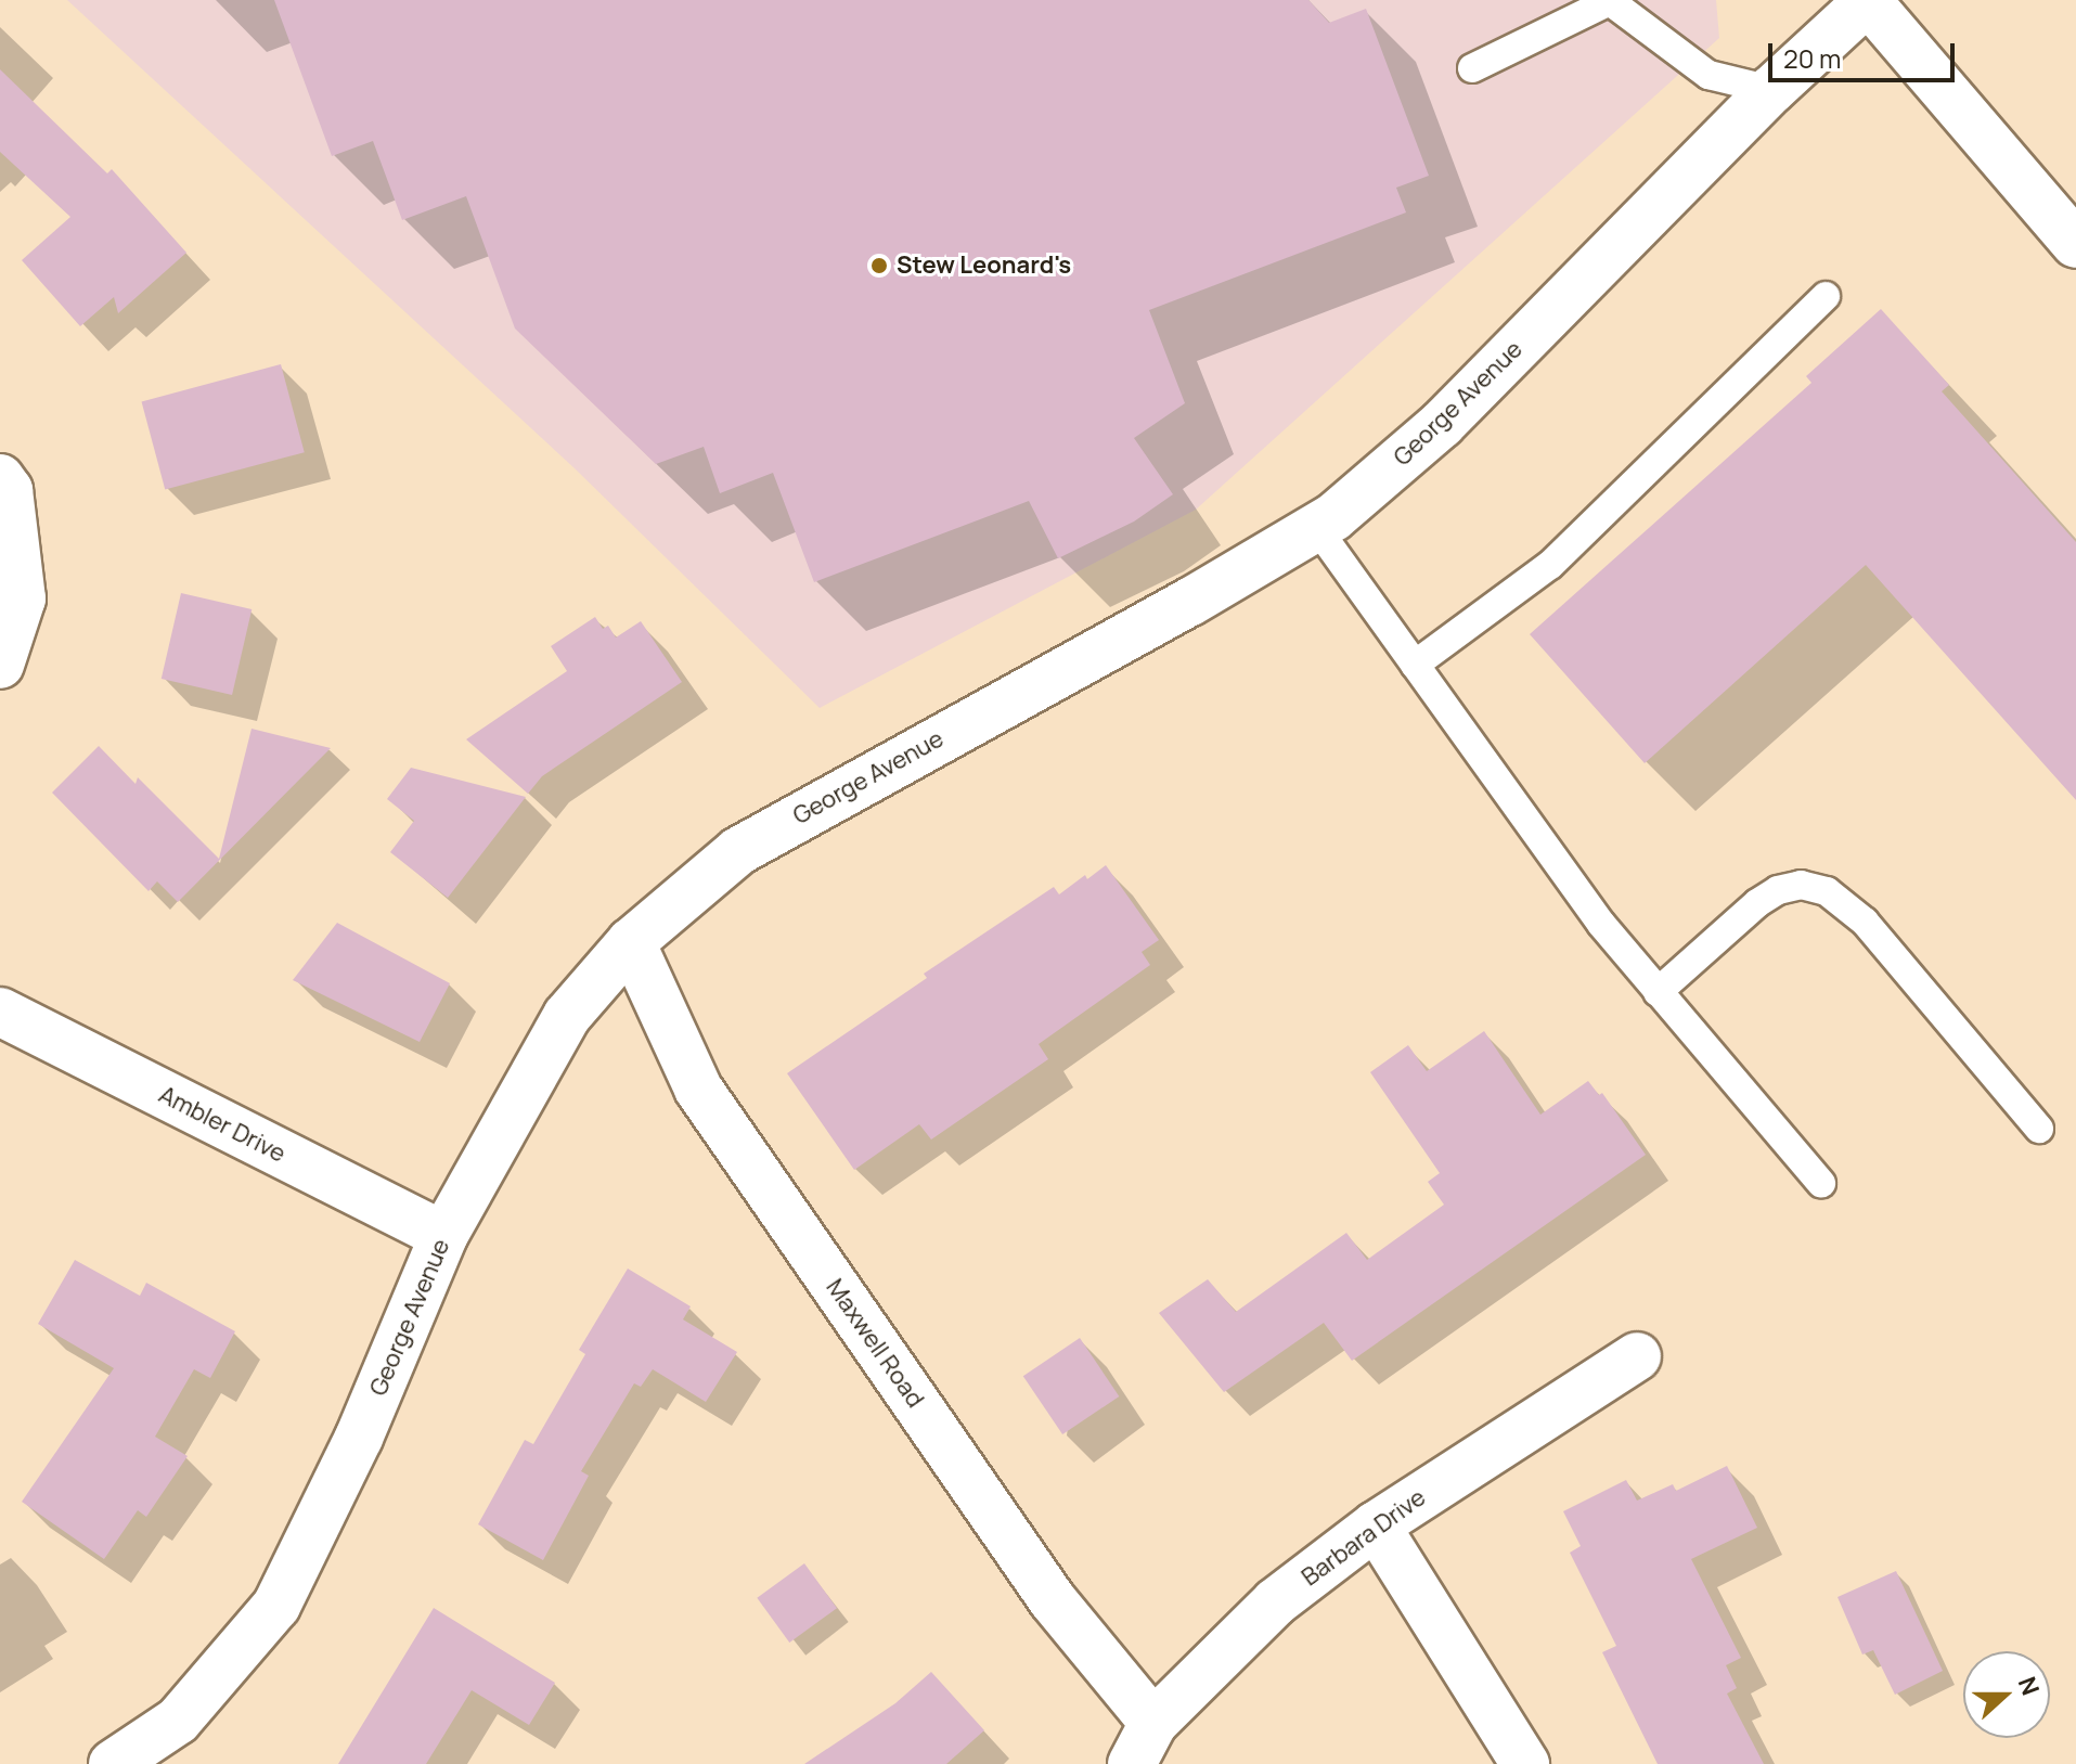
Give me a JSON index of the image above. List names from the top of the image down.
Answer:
{
  "streets": {
    "street": [
      "George Avenue",
      "Ambler Drive",
      "Maxwell Road",
      "Barbara Drive"
    ]
  },
  "crossings": [
    ["George Avenue", "Ambler Drive"],
    ["George Avenue", "Maxwell Road"],
    ["Maxwell Road", "Barbara Drive"]
  ],
  "places": ["Stew Leonard's"],
  "scale_bar": "20 m",
  "north": "right"
}
